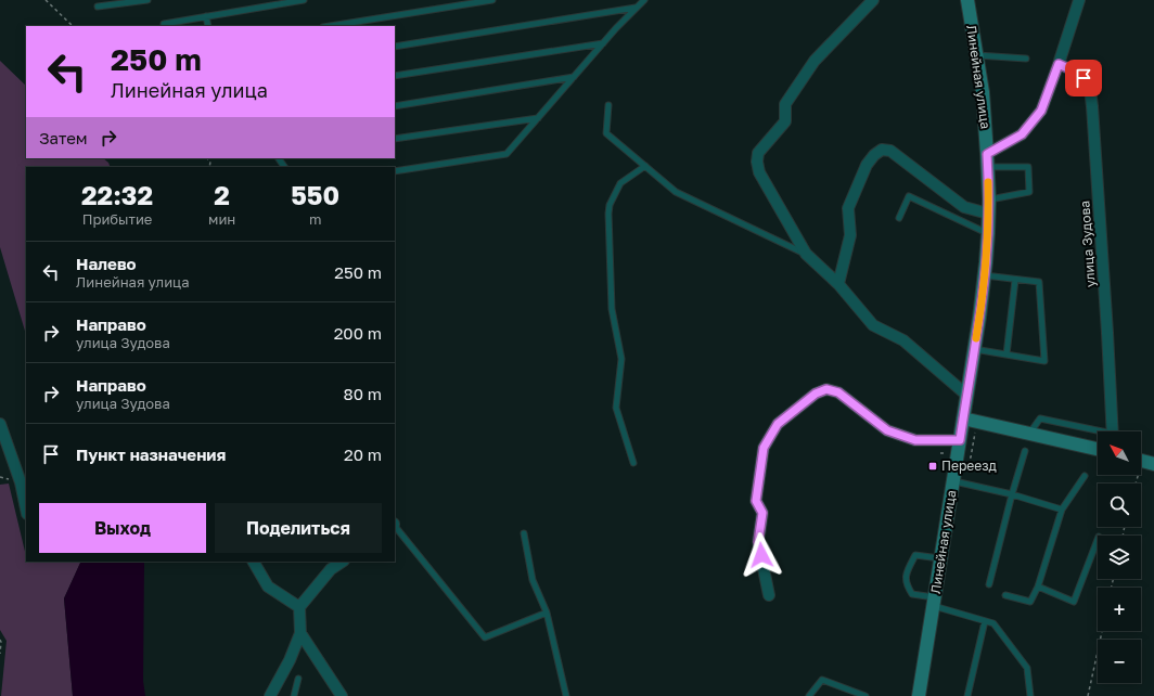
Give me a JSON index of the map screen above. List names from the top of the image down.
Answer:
{
  "streets": {
    "street": ["Линейная улица", "улица Зудова"]
  },
  "places": {
    "transit": ["Переезд"]
  },
  "north": "top left",
  "page": {
    "turn": ["250 m", "Линейная улица"],
    "then": "Затем",
    "eta": [
      "22:32",
      "Прибытие",
      "2",
      "мин",
      "550",
      "m"
    ],
    "list": [
      {
        "name": "Налево",
        "note": "Линейная улица",
        "value": "250 m"
      },
      {
        "name": "Направо",
        "note": "улица Зудова",
        "value": "200 m"
      },
      {
        "name": "Направо",
        "note": "улица Зудова",
        "value": "80 m"
      },
      {
        "name": "Пункт назначения",
        "value": "20 m"
      }
    ],
    "map_buttons": ["+", "−"],
    "buttons": ["Выход", "Поделиться"]
  }
}
